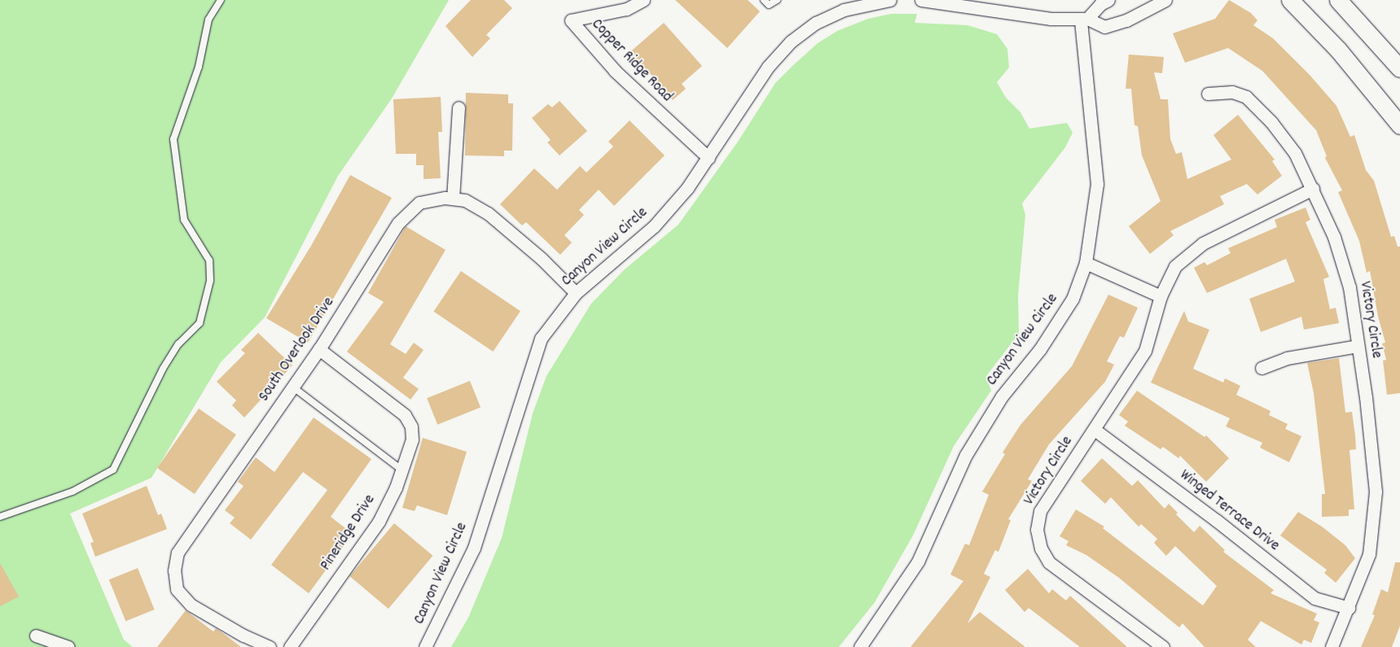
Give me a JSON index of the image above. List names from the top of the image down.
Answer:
{
  "streets": {
    "street": [
      "Copper Ridge Road",
      "Canyon View Circle",
      "Victory Circle",
      "South Overlook Drive",
      "Winged Terrace Drive",
      "Pineridge Drive"
    ]
  },
  "crossings": [
    ["Copper Ridge Road", "Canyon View Circle"],
    ["Canyon View Circle", "South Overlook Drive"],
    ["Victory Circle", "Winged Terrace Drive"],
    ["South Overlook Drive", "Pineridge Drive"]
  ]
}
